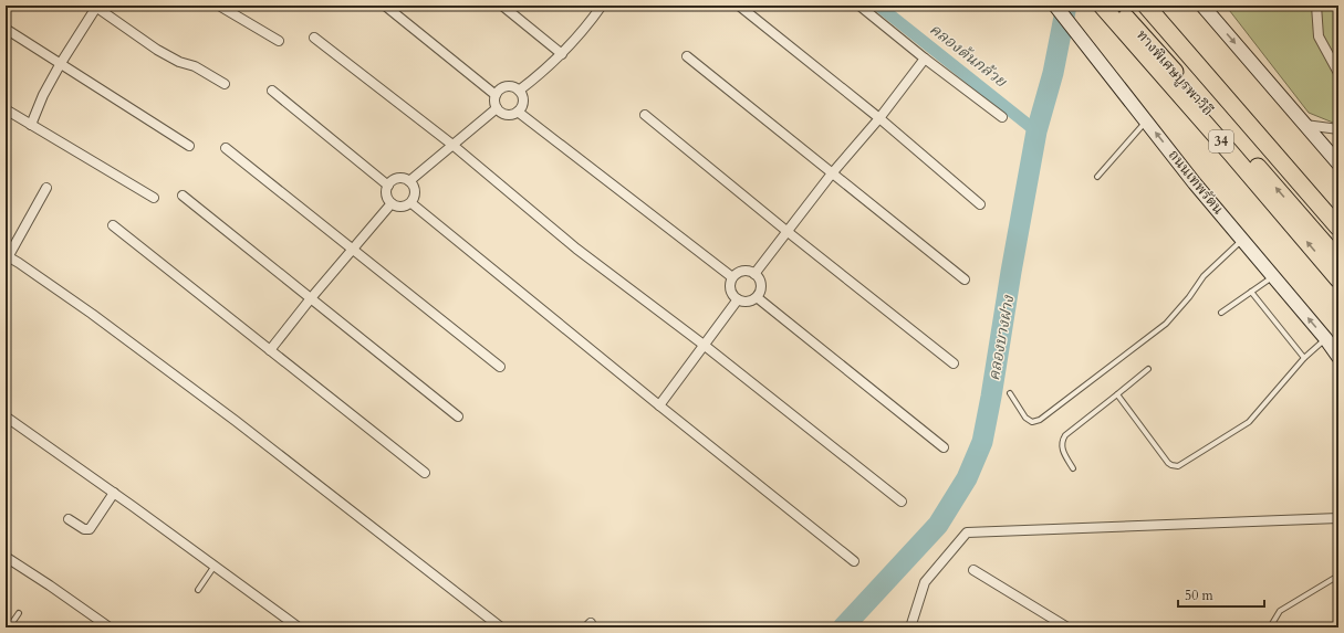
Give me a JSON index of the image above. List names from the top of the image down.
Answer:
{
  "streets": {
    "highway": ["ทางพิเศษบูรพาวิถี", "34"],
    "main road": ["ถนนเทพรัตน"]
  },
  "one_way": ["ถนนเทพรัตน"],
  "water": ["คลองต้นกล้วย", "คลองบางฝาง"],
  "scale_bar": "50 m"
}
